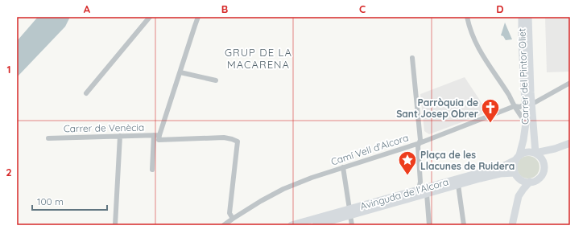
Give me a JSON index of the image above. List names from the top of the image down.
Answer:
{
  "streets": {
    "main road": ["Carrer del Pintor Oliet", "Avinguda de l'Alcora"],
    "street": ["Carrer de Venècia", "Camí Vell d'Alcora"]
  },
  "crossings": [
    ["Carrer del Pintor Oliet", "Camí Vell d'Alcora"],
    ["Carrer del Pintor Oliet", "Avinguda de l'Alcora"]
  ],
  "districts": ["GRUP DE LA MACARENA"],
  "places": {
    "church": ["Parròquia de Sant Josep Obrer"],
    "place": ["Plaça de les Llacunes de Ruidera"]
  },
  "scale_bar": "100 m",
  "grid": {
    "columns": [
      "A",
      "B",
      "C",
      "D"
    ],
    "rows": ["1", "2"]
  }
}
